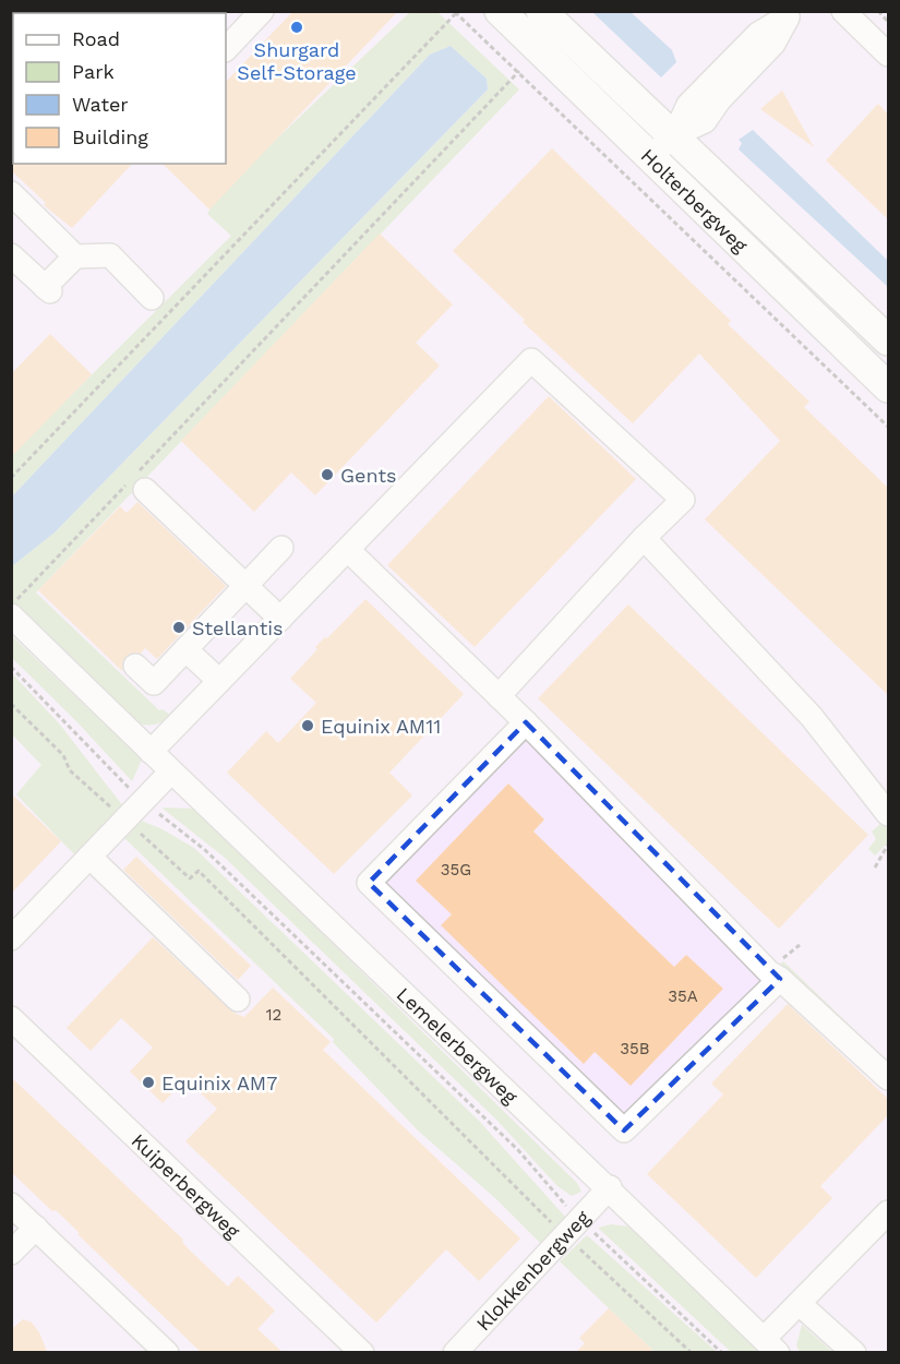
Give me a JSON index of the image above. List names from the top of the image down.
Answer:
{
  "streets": {
    "main road": ["Holterbergweg"],
    "street": ["Lemelerbergweg", "Kuiperbergweg", "Klokkenbergweg"]
  },
  "crossings": [
    ["Lemelerbergweg", "Klokkenbergweg"]
  ],
  "places": [
    "Shurgard Self-Storage",
    "Gents",
    "Stellantis",
    "Equinix AM11",
    "Equinix AM7"
  ],
  "house_numbers": [
    "35G",
    "35A",
    "12",
    "35B"
  ],
  "legend": [
    "Road",
    "Park",
    "Water",
    "Building"
  ]
}
